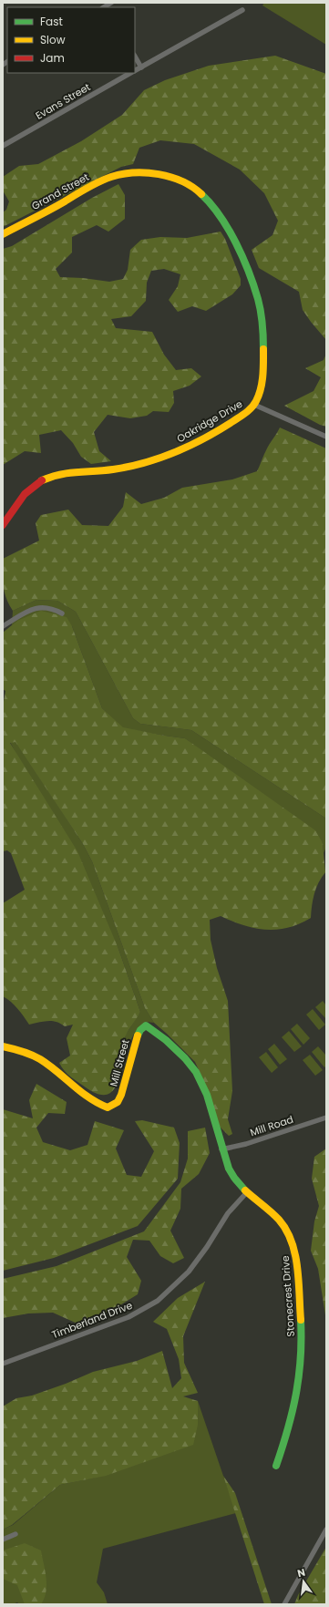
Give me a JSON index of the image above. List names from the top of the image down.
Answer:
{
  "streets": {
    "street": [
      "Evans Street",
      "Grand Street",
      "Oakridge Drive",
      "Mill Street",
      "Mill Road",
      "Stonecrest Drive",
      "Timberland Drive"
    ]
  },
  "crossings": [
    ["Grand Street", "Oakridge Drive"],
    ["Mill Street", "Mill Road"],
    ["Mill Street", "Stonecrest Drive"],
    ["Mill Road", "Stonecrest Drive"],
    ["Stonecrest Drive", "Timberland Drive"]
  ],
  "legend": ["Fast", "Slow", "Jam"],
  "north": "top"
}
